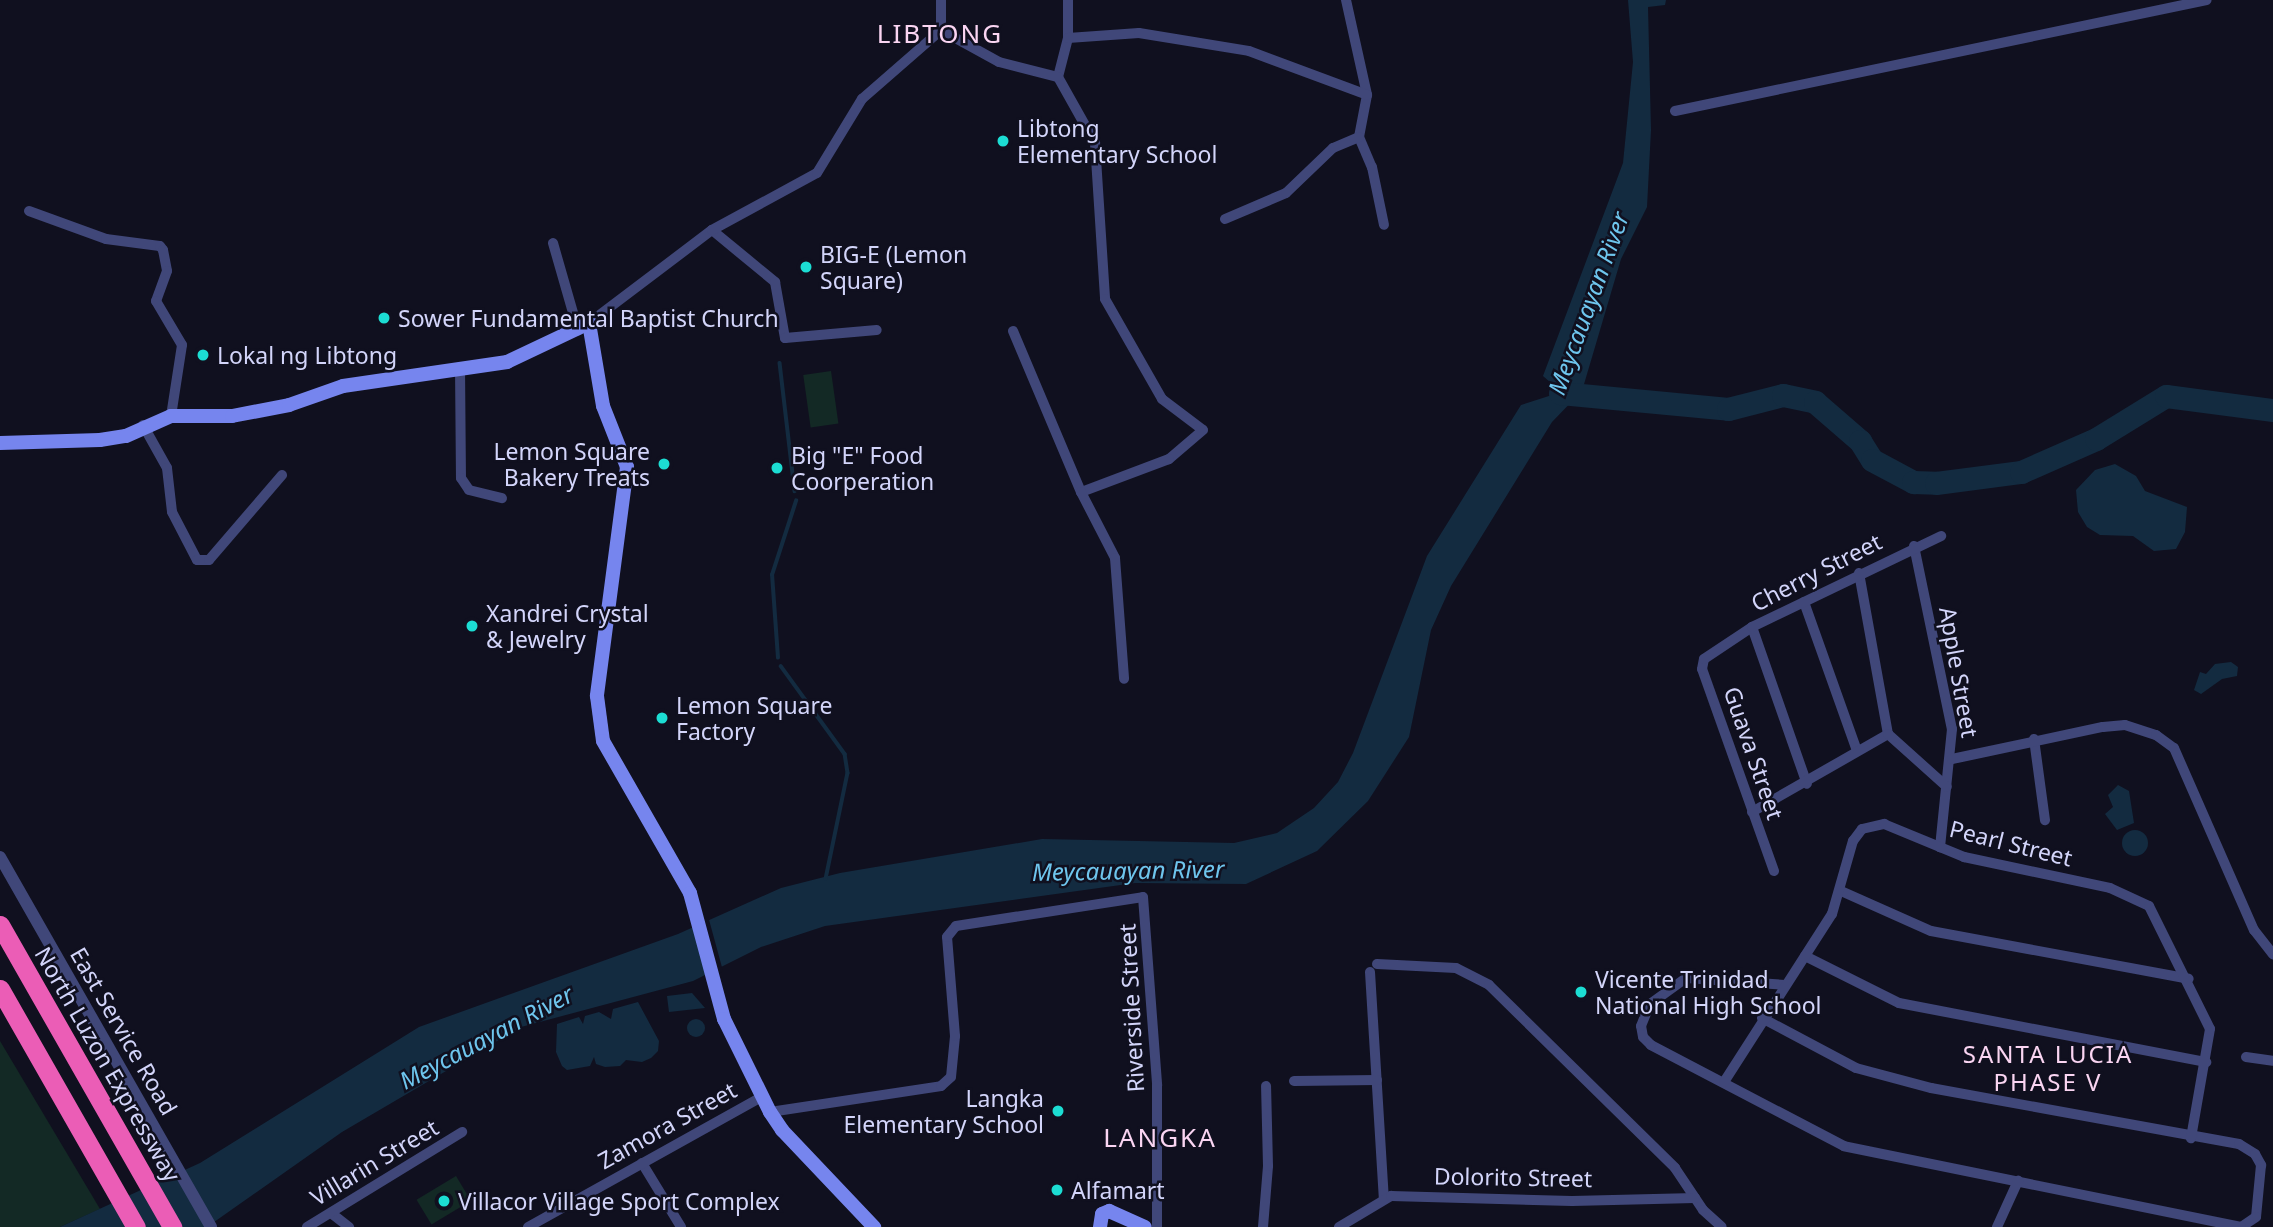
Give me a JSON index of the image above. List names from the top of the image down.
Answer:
{
  "streets": {
    "highway": ["North Luzon Expressway"],
    "street": [
      "Cherry Street",
      "Apple Street",
      "Guava Street",
      "Pearl Street",
      "Riverside Street",
      "East Service Road",
      "Zamora Street",
      "Villarin Street",
      "Dolorito Street"
    ]
  },
  "crossings": [
    ["Cherry Street", "Apple Street"],
    ["Cherry Street", "Guava Street"],
    ["Apple Street", "Pearl Street"]
  ],
  "districts": ["LIBTONG", "SANTA LUCIA PHASE V", "LANGKA"],
  "water": ["Meycauayan River"],
  "places": [
    "Libtong Elementary School",
    "BIG-E (Lemon Square)",
    "Sower Fundamental Baptist Church",
    "Lokal ng Libtong",
    "Lemon Square Bakery Treats",
    "Big \"E\" Food Coorperation",
    "Xandrei Crystal & Jewelry",
    "Lemon Square Factory",
    "Vicente Trinidad National High School",
    "Langka Elementary School",
    "Alfamart",
    "Villacor Village Sport Complex"
  ]
}
